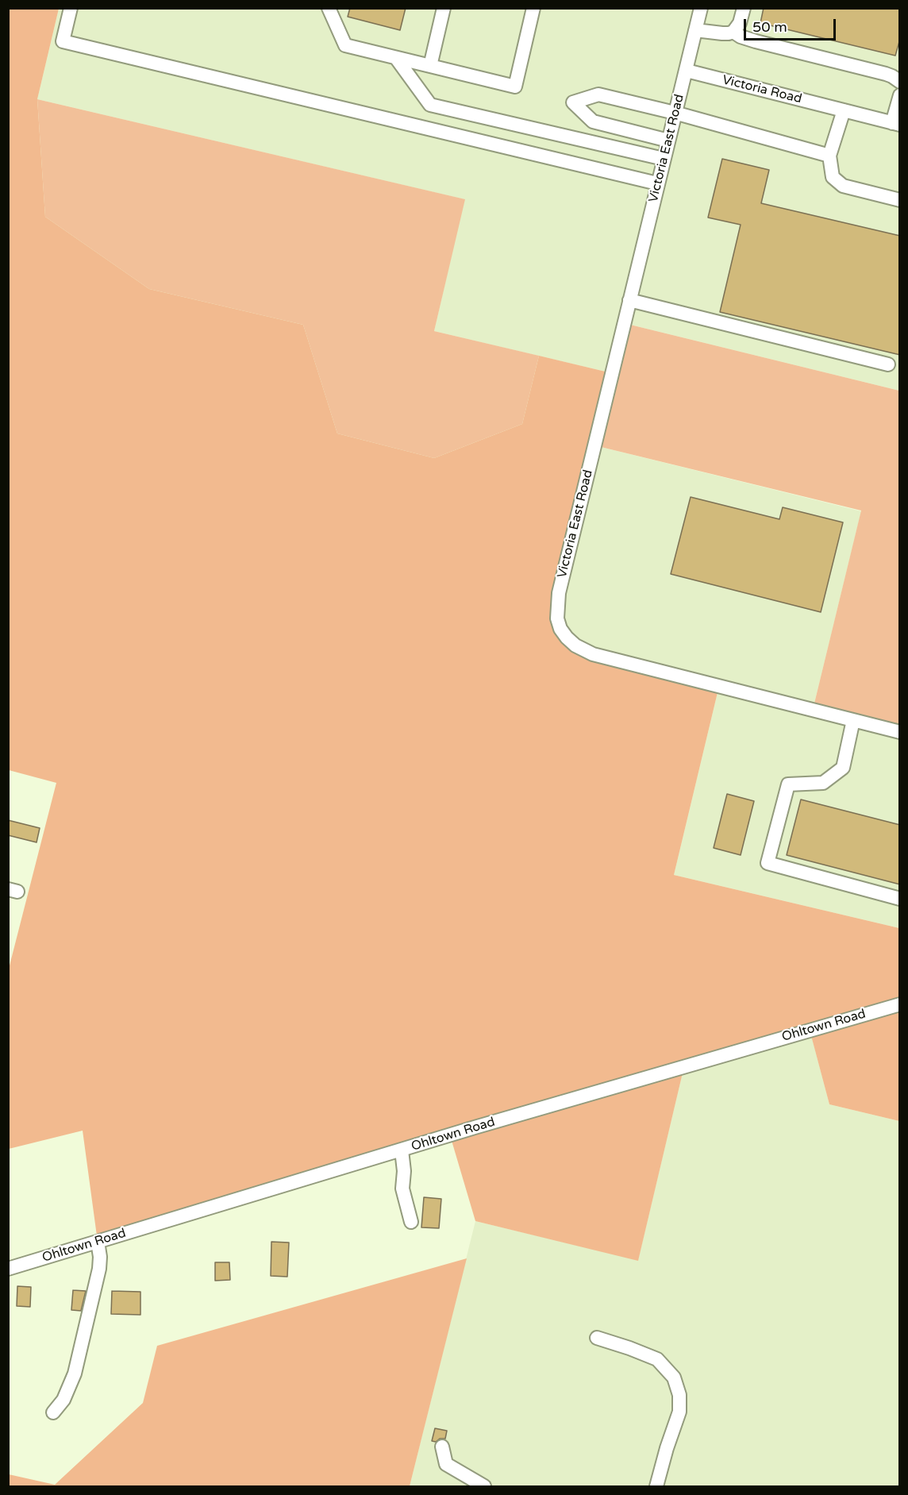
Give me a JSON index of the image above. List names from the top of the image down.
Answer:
{
  "streets": {
    "street": ["Victoria Road", "Victoria East Road", "Ohltown Road"]
  },
  "crossings": [
    ["Victoria Road", "Victoria East Road"]
  ],
  "scale_bar": "50 m"
}
